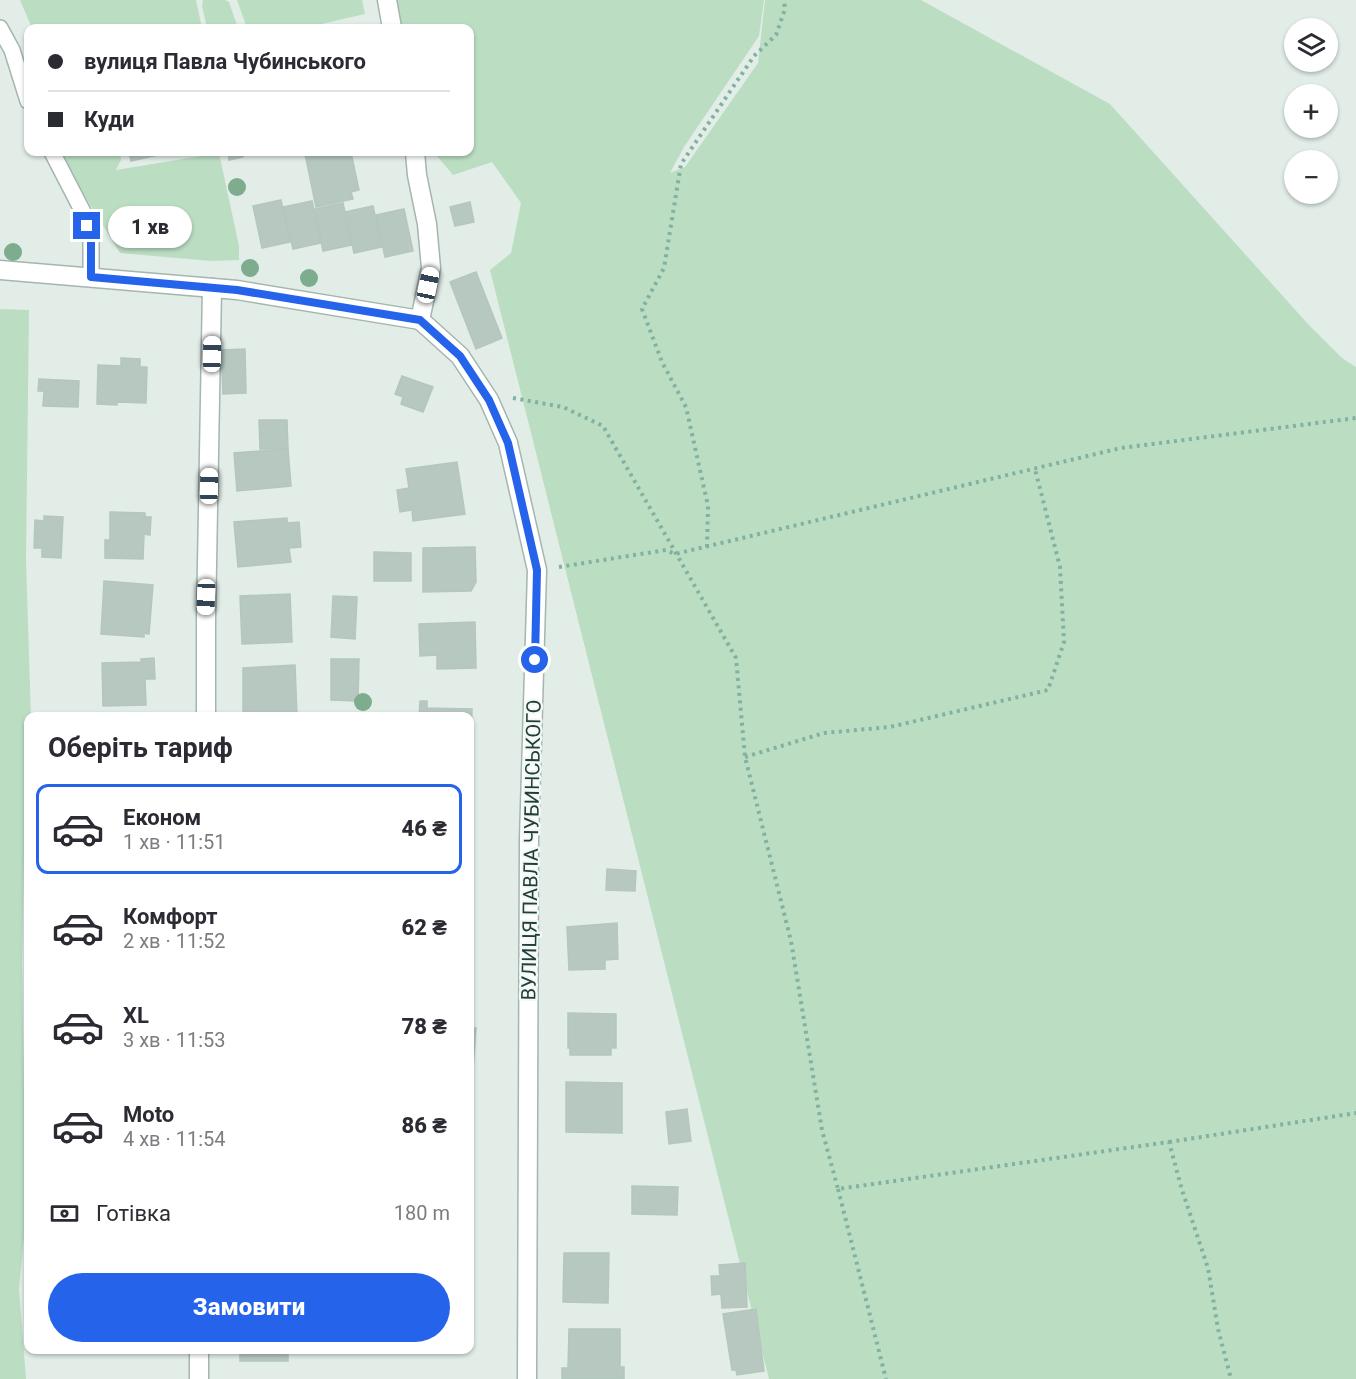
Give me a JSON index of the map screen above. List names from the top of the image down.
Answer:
{
  "streets": {
    "street": ["ВУЛИЦЯ ПАВЛА ЧУБИНСЬКОГО"]
  },
  "page": {
    "map_buttons": ["+", "−"],
    "banner": ["вулиця Павла Чубинського", "Куди"],
    "bubble": "1 хв",
    "heading": "Оберіть тариф",
    "list": [
      {
        "name": "Економ",
        "note": "1 хв · 11:51",
        "value": "46 ₴"
      },
      {
        "name": "Комфорт",
        "note": "2 хв · 11:52",
        "value": "62 ₴"
      },
      {
        "name": "XL",
        "note": "3 хв · 11:53",
        "value": "78 ₴"
      },
      {
        "name": "Moto",
        "note": "4 хв · 11:54",
        "value": "86 ₴"
      }
    ],
    "pay": ["Готівка", "180 m"],
    "buttons": "Замовити"
  }
}
